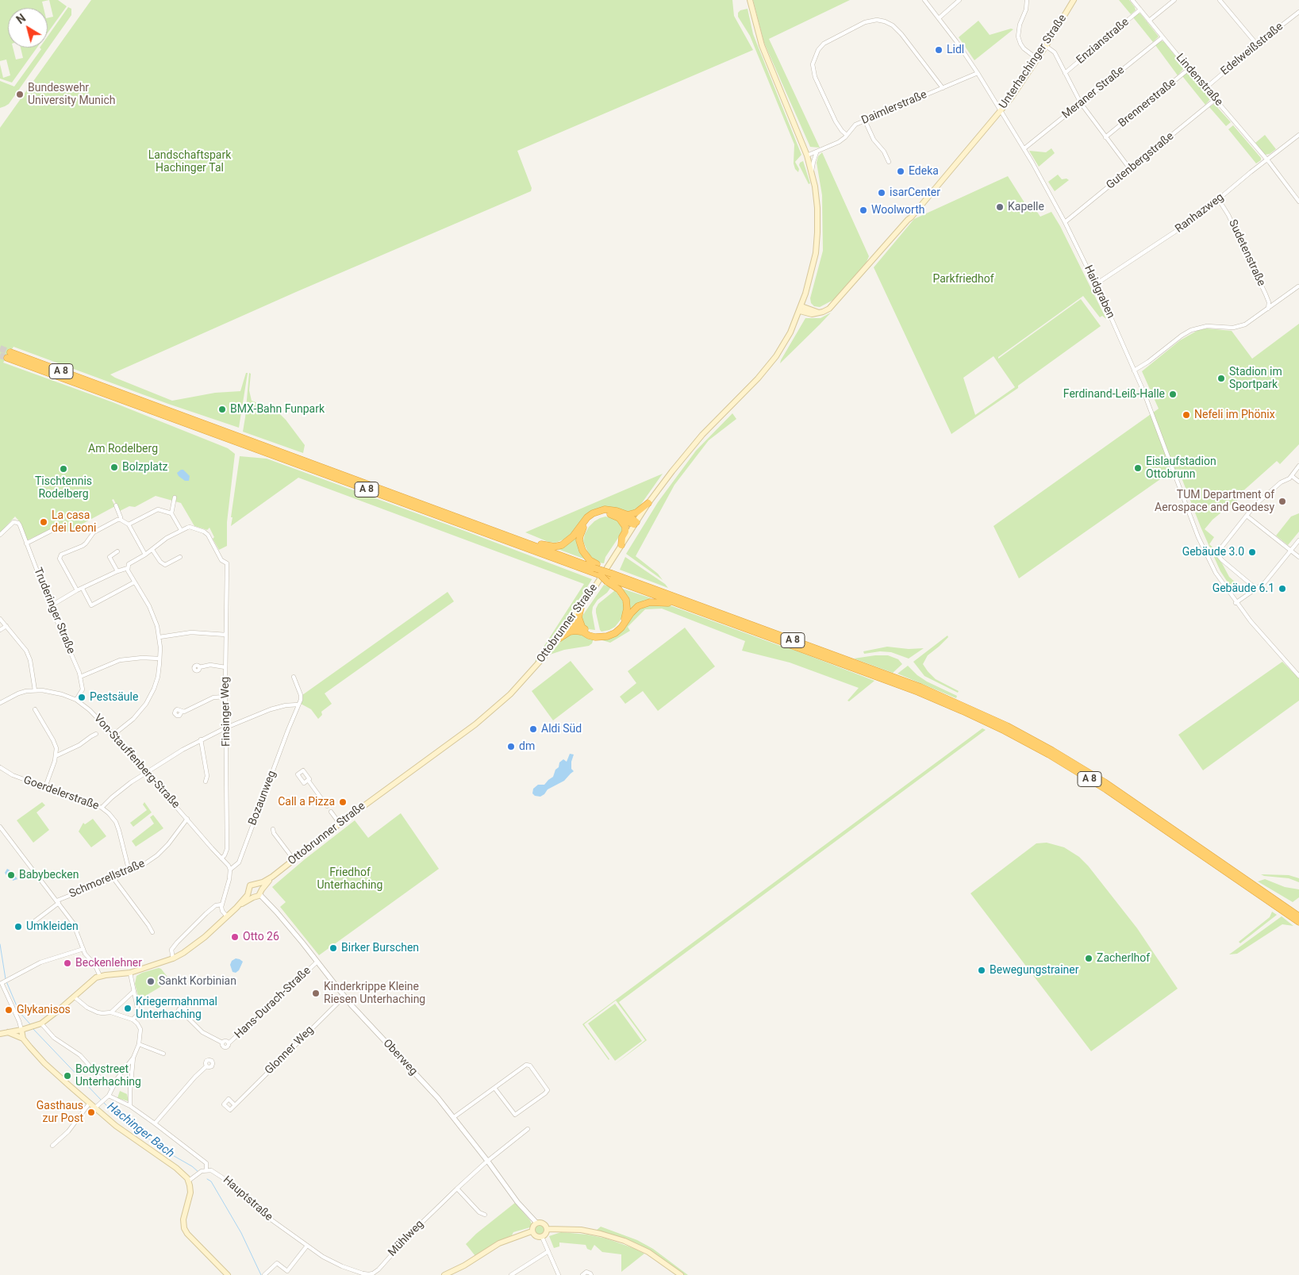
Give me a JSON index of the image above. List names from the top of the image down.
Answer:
{
  "streets": {
    "highway": ["A 8"],
    "main road": ["Unterhachinger Straße", "Ottobrunner Straße"],
    "street": [
      "Enzianstraße",
      "Edelweißstraße",
      "Lindenstraße",
      "Meraner Straße",
      "Brennerstraße",
      "Daimlerstraße",
      "Gutenbergstraße",
      "Ranhazweg",
      "Sudetenstraße",
      "Haidgraben",
      "Truderinger Straße",
      "Finsinger Weg",
      "Von-Stauffenberg-Straße",
      "Goerdelerstraße",
      "Bozaunweg",
      "Schmorellstraße",
      "Hans-Durach-Straße",
      "Glonner Weg",
      "Oberweg",
      "Hauptstraße",
      "Mühlweg"
    ]
  },
  "crossings": [
    ["Enzianstraße", "Lindenstraße"],
    ["Edelweißstraße", "Lindenstraße"],
    ["Unterhachinger Straße", "Haidgraben"],
    ["Lindenstraße", "Meraner Straße"],
    ["Lindenstraße", "Brennerstraße"],
    ["Lindenstraße", "Gutenbergstraße"],
    ["Lindenstraße", "Ranhazweg"],
    ["Meraner Straße", "Haidgraben"],
    ["Daimlerstraße", "Haidgraben"],
    ["Daimlerstraße", "Ottobrunner Straße"],
    ["Gutenbergstraße", "Haidgraben"],
    ["Ranhazweg", "Sudetenstraße"],
    ["Ranhazweg", "Haidgraben"],
    ["Truderinger Straße", "Von-Stauffenberg-Straße"],
    ["Ottobrunner Straße", "Oberweg"],
    ["Finsinger Weg", "Von-Stauffenberg-Straße"],
    ["Von-Stauffenberg-Straße", "Bozaunweg"],
    ["Von-Stauffenberg-Straße", "Schmorellstraße"],
    ["Goerdelerstraße", "Schmorellstraße"],
    ["Hans-Durach-Straße", "Oberweg"],
    ["Glonner Weg", "Oberweg"],
    ["Oberweg", "Mühlweg"],
    ["Hauptstraße", "Mühlweg"]
  ],
  "water": ["Hachinger Bach"],
  "parks": [
    "Landschaftspark Hachinger Tal",
    "Parkfriedhof",
    "Am Rodelberg",
    "Friedhof Unterhaching"
  ],
  "places": [
    "Lidl",
    "Bundeswehr University Munich",
    "Edeka",
    "isarCenter",
    "Kapelle",
    "Woolworth",
    "Stadion im Sportpark",
    "Ferdinand-Leiß-Halle",
    "BMX-Bahn Funpark",
    "Nefeli im Phönix",
    "Bolzplatz",
    "Eislaufstadion Ottobrunn",
    "Tischtennis Rodelberg",
    "TUM Department of Aerospace and Geodesy",
    "La casa dei Leoni",
    "Gebäude 3.0",
    "Gebäude 6.1",
    "Pestsäule",
    "Aldi Süd",
    "dm",
    "Call a Pizza",
    "Babybecken",
    "Umkleiden",
    "Otto 26",
    "Birker Burschen",
    "Zacherlhof",
    "Beckenlehner",
    "Bewegungstrainer",
    "Sankt Korbinian",
    "Kinderkrippe Kleine Riesen Unterhaching",
    "Kriegermahnmal Unterhaching",
    "Glykanisos",
    "Bodystreet Unterhaching",
    "Gasthaus zur Post"
  ],
  "north": "top left"
}
